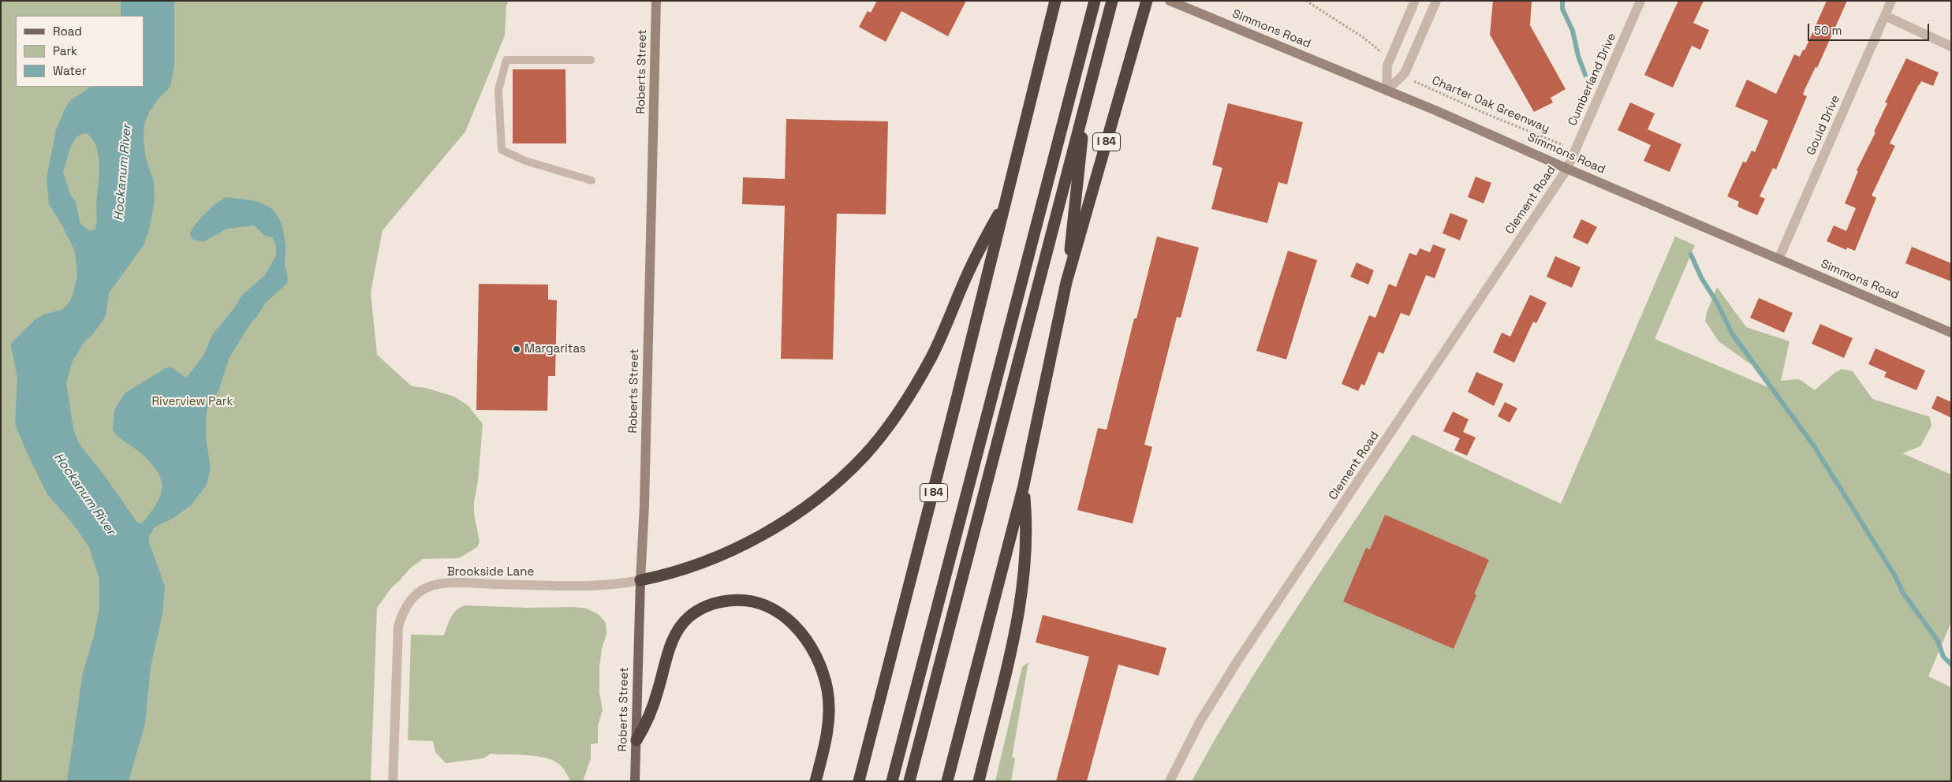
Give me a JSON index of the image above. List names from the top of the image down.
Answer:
{
  "streets": {
    "highway": ["I 84"],
    "main road": ["Simmons Road", "Roberts Street"],
    "street": [
      "Cumberland Drive",
      "Gould Drive",
      "Clement Road",
      "Brookside Lane"
    ],
    "path": ["Charter Oak Greenway"]
  },
  "crossings": [
    ["Simmons Road", "Cumberland Drive"],
    ["Simmons Road", "Gould Drive"],
    ["Simmons Road", "Clement Road"],
    ["Roberts Street", "Brookside Lane"],
    ["Cumberland Drive", "Clement Road"]
  ],
  "water": ["Hockanum River"],
  "parks": ["Riverview Park"],
  "places": ["Margaritas"],
  "legend": ["Road", "Park", "Water"],
  "scale_bar": "50 m"
}
